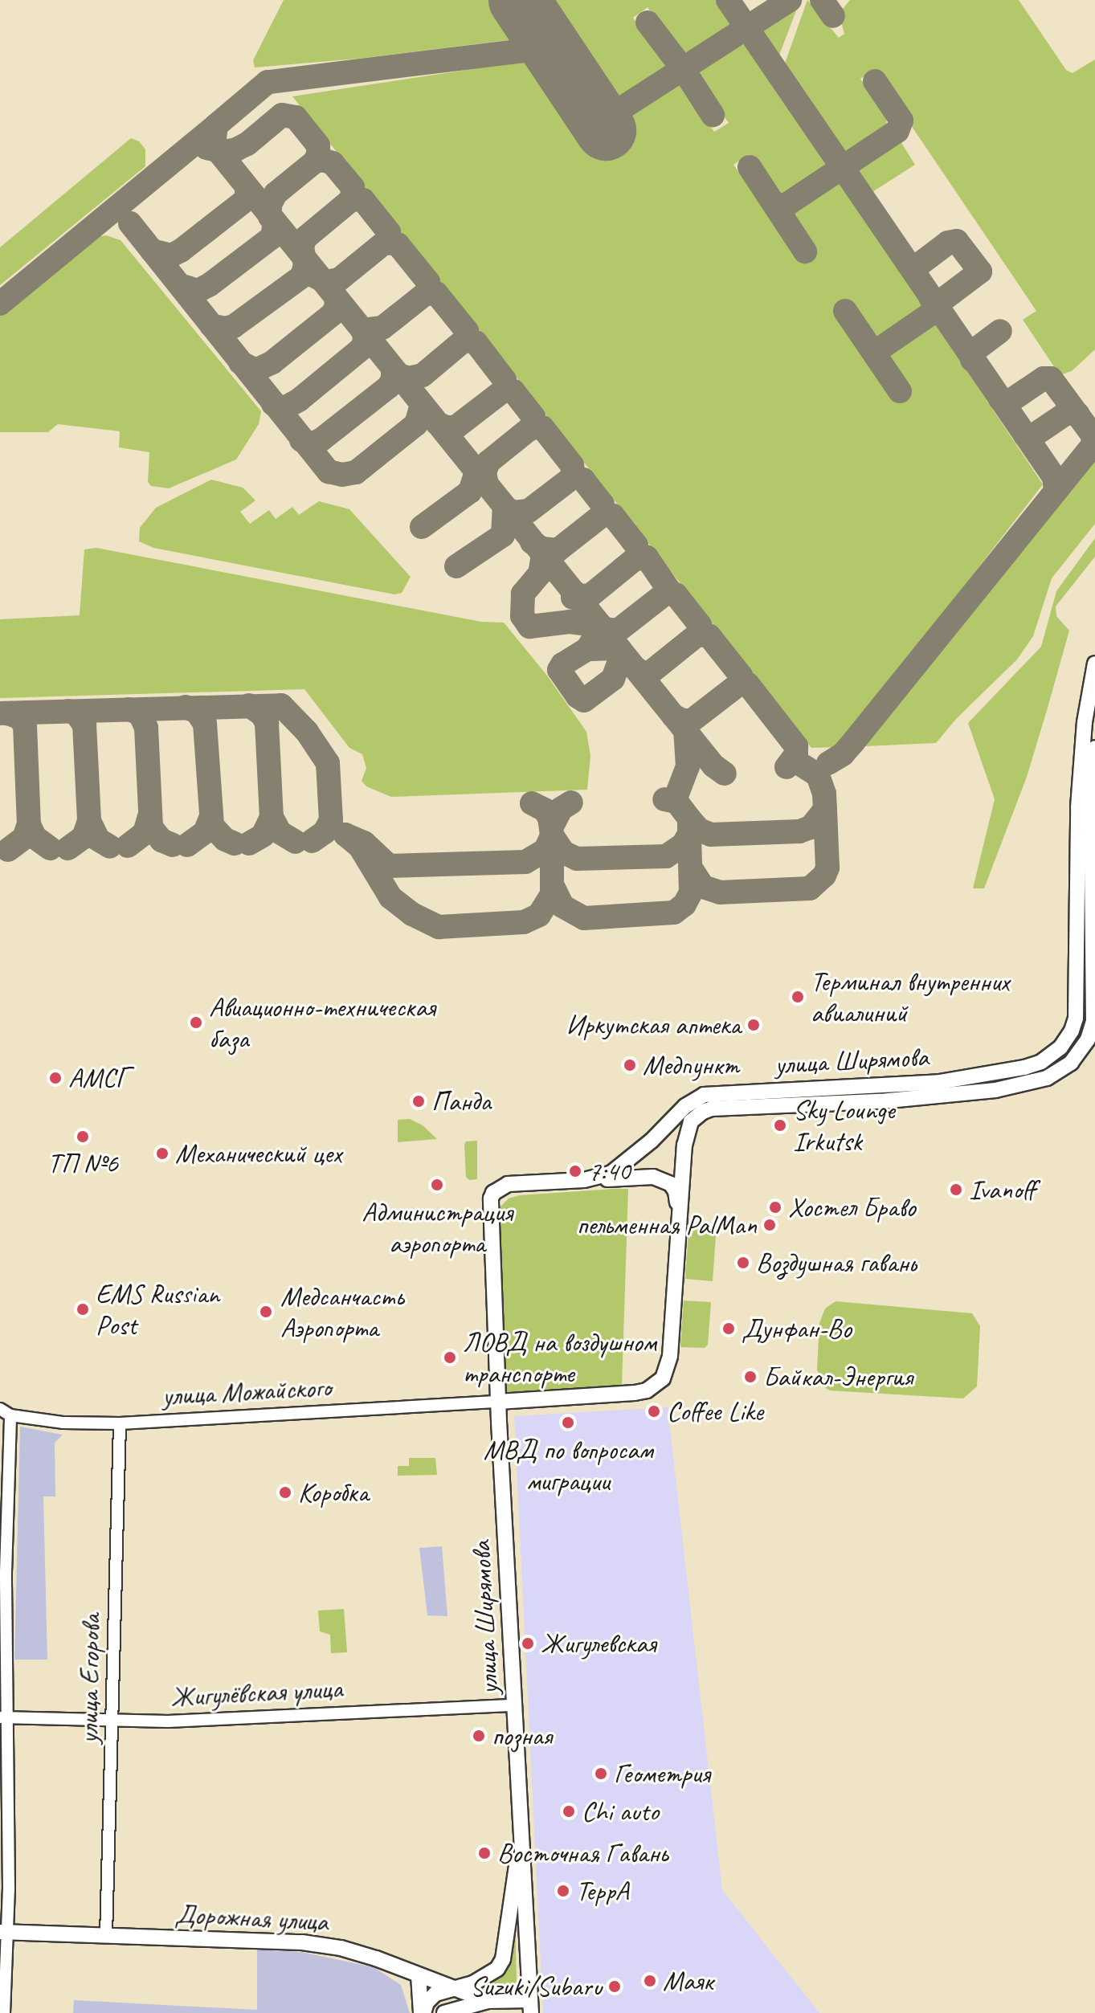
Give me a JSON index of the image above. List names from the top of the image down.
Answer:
{
  "streets": {
    "main road": ["улица Ширямова", "Дорожная улица"],
    "street": ["улица Можайского", "улица Егорова", "Жигулёвская улица"]
  },
  "crossings": [
    ["улица Ширямова", "улица Можайского"],
    ["улица Ширямова", "Жигулёвская улица"],
    ["улица Можайского", "улица Егорова"],
    ["улица Егорова", "Жигулёвская улица"],
    ["улица Егорова", "Дорожная улица"]
  ],
  "places": [
    "Терминал внутренних авиалиний",
    "Авиационно-техническая база",
    "Иркутская аптека",
    "Медпункт",
    "АМСГ",
    "Панда",
    "Sky Lounge Irkutsk",
    "ТП №6",
    "Механический цех",
    "7:40",
    "Администрация аэропорта",
    "Ivanoff",
    "Хостел Браво",
    "пельменная PalMan",
    "Воздушная гавань",
    "EMS Russian Рost",
    "Медсанчасть Аэропорта",
    "Дунфан-Во",
    "ЛОВД на воздушном транспорте",
    "Байкал-Энергия",
    "Coffee Like",
    "МВД по вопросам миграции",
    "Коробка",
    "Жигулевская",
    "позная",
    "Геометрия",
    "Chi auto",
    "Восточная Гавань",
    "ТеррА",
    "Маяк",
    "Suzuki/Subaru"
  ]
}
